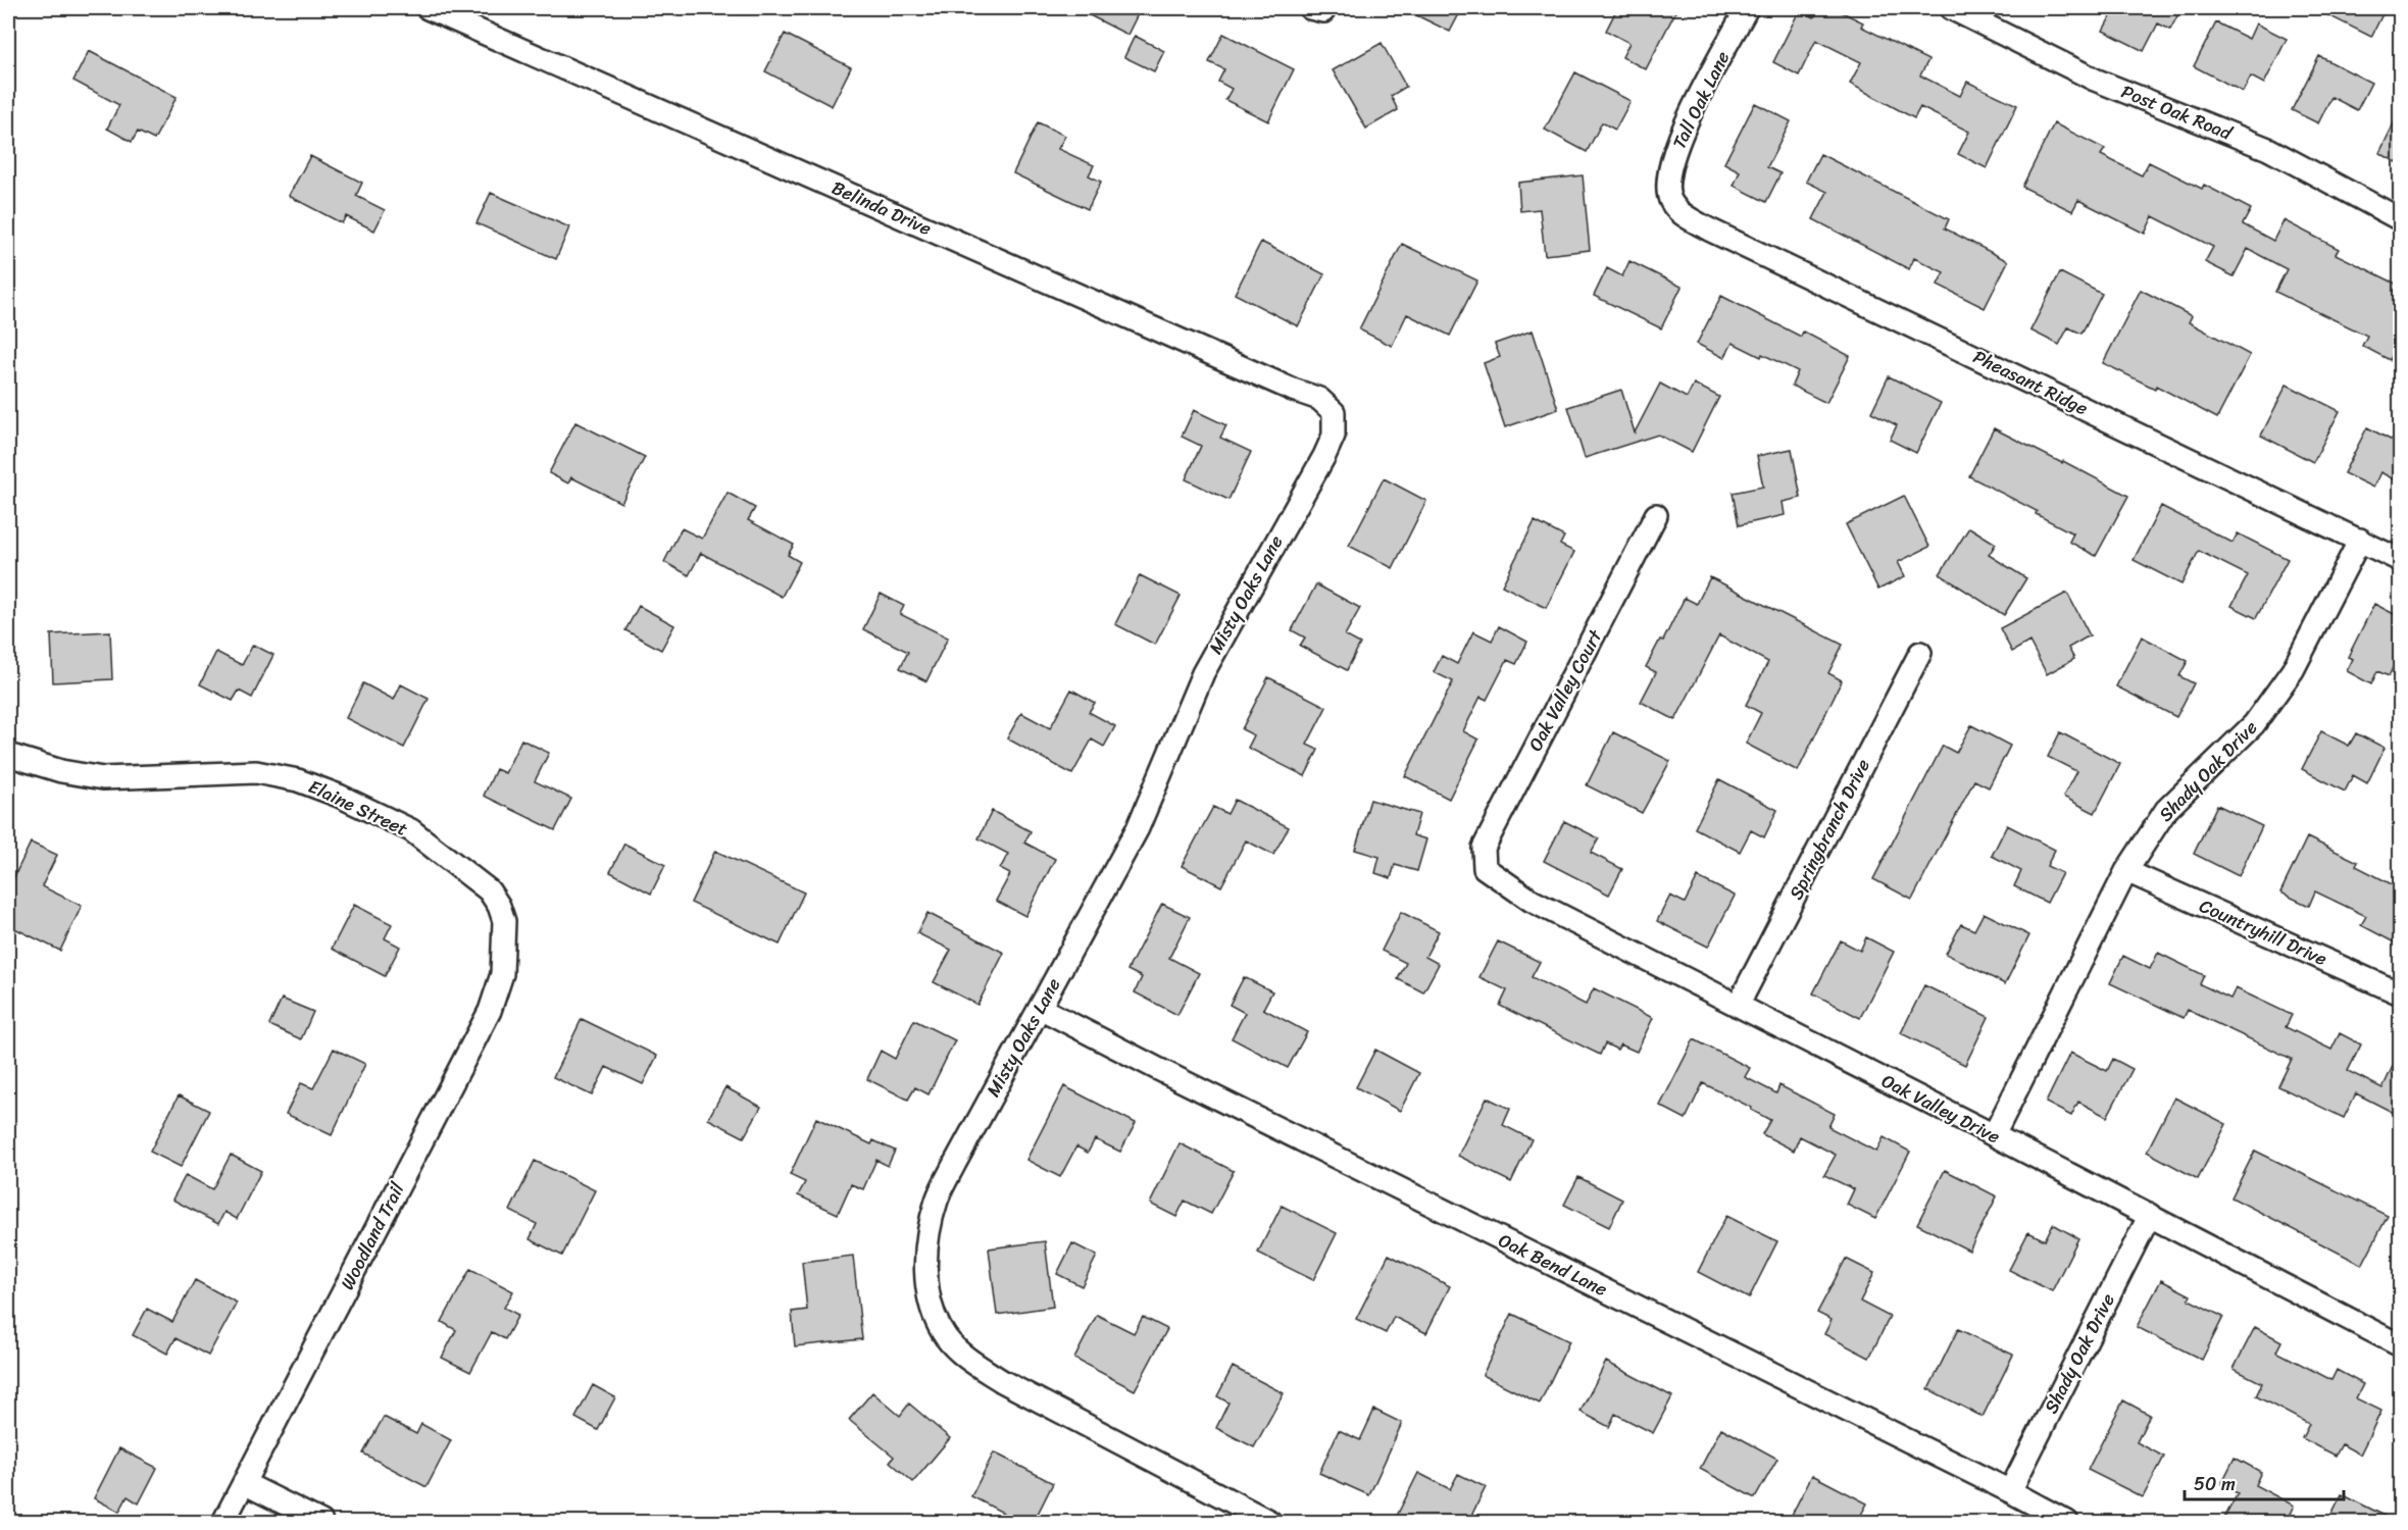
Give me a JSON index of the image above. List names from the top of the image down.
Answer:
{
  "streets": {
    "street": [
      "Tall Oak Lane",
      "Post Oak Road",
      "Belinda Drive",
      "Pheasant Ridge",
      "Misty Oaks Lane",
      "Oak Valley Court",
      "Shady Oak Drive",
      "Elaine Street",
      "Springbranch Drive",
      "Countryhill Drive",
      "Oak Valley Drive",
      "Woodland Trail",
      "Oak Bend Lane"
    ]
  },
  "crossings": [
    ["Tall Oak Lane", "Pheasant Ridge"],
    ["Belinda Drive", "Misty Oaks Lane"],
    ["Pheasant Ridge", "Shady Oak Drive"],
    ["Misty Oaks Lane", "Oak Bend Lane"],
    ["Oak Valley Court", "Oak Valley Drive"],
    ["Shady Oak Drive", "Countryhill Drive"],
    ["Shady Oak Drive", "Oak Valley Drive"],
    ["Shady Oak Drive", "Oak Bend Lane"],
    ["Elaine Street", "Woodland Trail"],
    ["Springbranch Drive", "Oak Valley Drive"]
  ],
  "scale_bar": "50 m"
}
